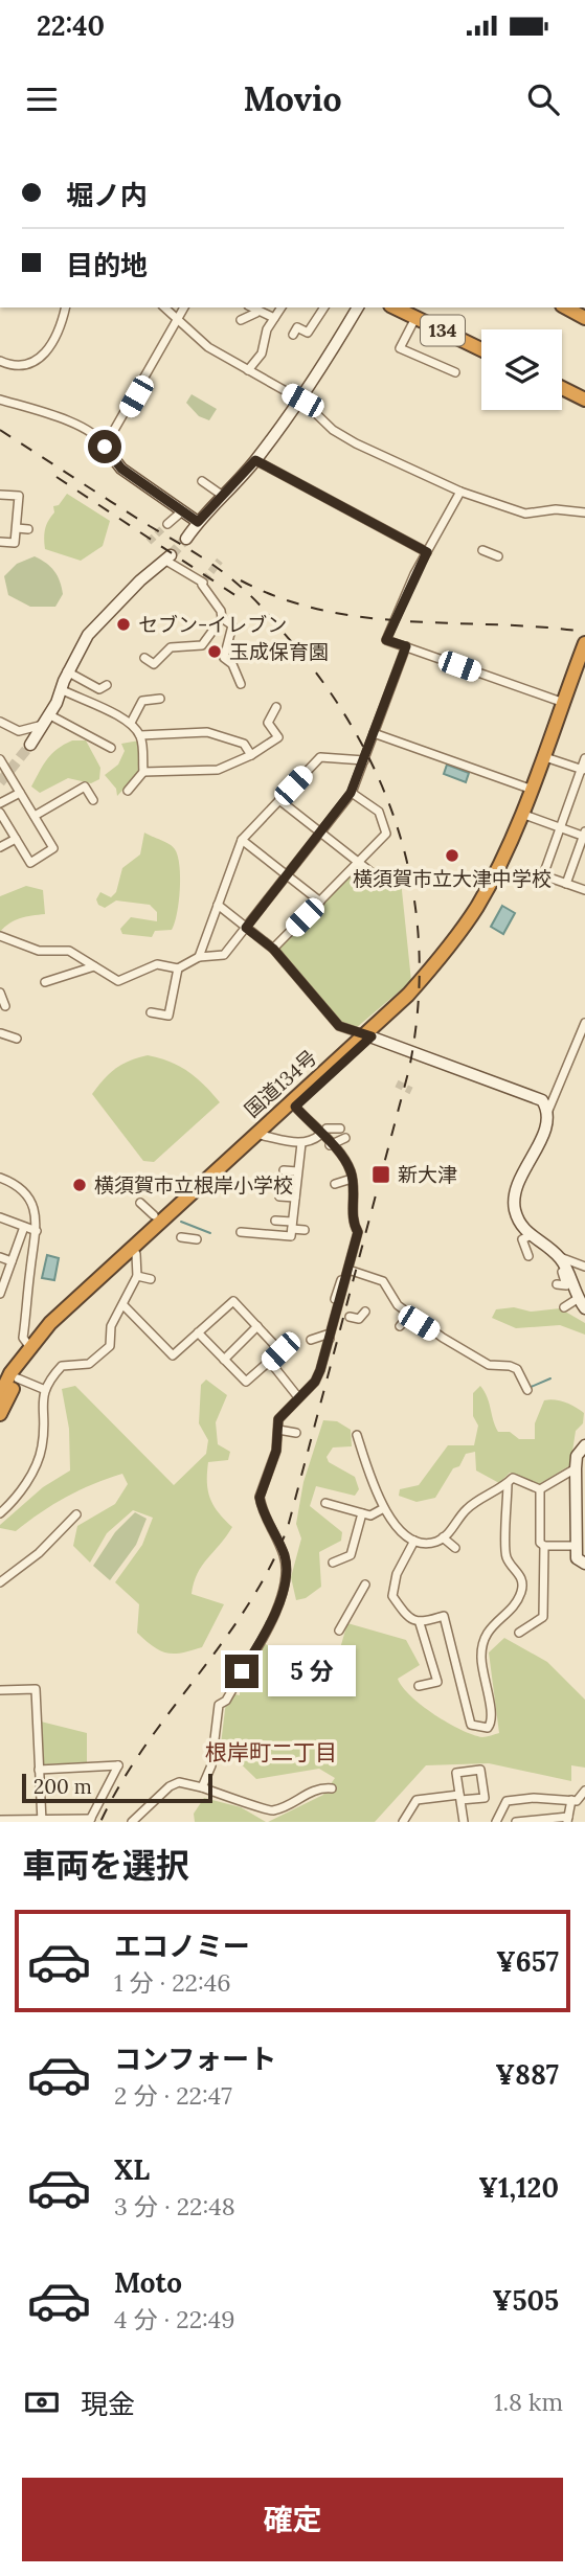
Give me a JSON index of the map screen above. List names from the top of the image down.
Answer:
{
  "streets": {
    "highway": ["134", "国道134号"]
  },
  "districts": ["根岸町二丁目"],
  "places": {
    "other": [
      "セブン-イレブン",
      "玉成保育園",
      "横須賀市立大津中学校",
      "横須賀市立根岸小学校"
    ],
    "transit": ["新大津"]
  },
  "scale_bar": "200 m",
  "page": {
    "status": "22:40",
    "header": "Movio",
    "banner": ["堀ノ内", "目的地"],
    "bubble": "5 分",
    "scale": "200 m",
    "heading": "車両を選択",
    "list": [
      {
        "name": "エコノミー",
        "note": "1 分 · 22:46",
        "value": "¥657"
      },
      {
        "name": "コンフォート",
        "note": "2 分 · 22:47",
        "value": "¥887"
      },
      {
        "name": "XL",
        "note": "3 分 · 22:48",
        "value": "¥1,120"
      },
      {
        "name": "Moto",
        "note": "4 分 · 22:49",
        "value": "¥505"
      }
    ],
    "pay": ["現金", "1.8 km"],
    "buttons": "確定"
  }
}
